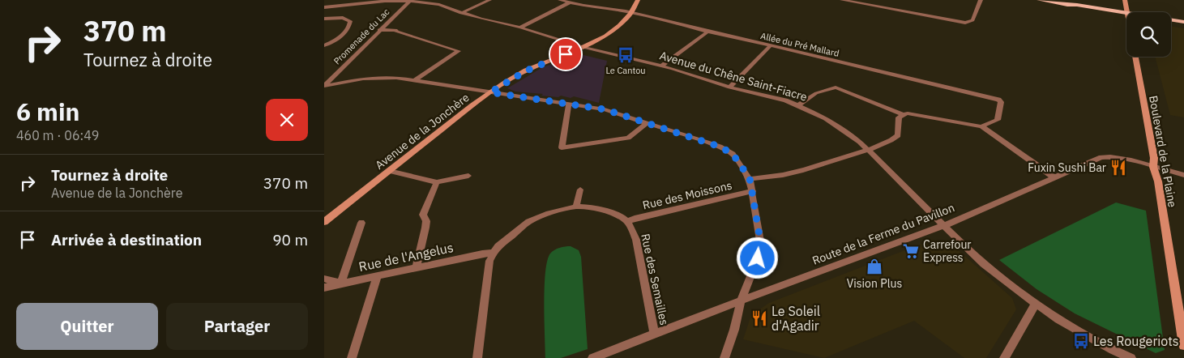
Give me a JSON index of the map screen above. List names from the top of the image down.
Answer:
{
  "streets": {
    "main road": ["Avenue de la Jonchère", "Boulevard de la Plaine"],
    "street": [
      "Promenade du Lac",
      "Allée du Pré Mallard",
      "Avenue du Chêne Saint-Fiacre",
      "Rue des Moissons",
      "Route de la Ferme du Pavillon",
      "Rue de l'Angelus",
      "Rue des Semailles"
    ]
  },
  "crossings": [
    ["Promenade du Lac", "Avenue du Chêne Saint-Fiacre"],
    ["Allée du Pré Mallard", "Avenue de la Jonchère"],
    ["Avenue du Chêne Saint-Fiacre", "Avenue de la Jonchère"],
    ["Avenue du Chêne Saint-Fiacre", "Route de la Ferme du Pavillon"],
    ["Boulevard de la Plaine", "Route de la Ferme du Pavillon"],
    ["Rue des Moissons", "Rue des Semailles"],
    ["Route de la Ferme du Pavillon", "Rue des Semailles"]
  ],
  "places": {
    "bus stop": ["Le Cantou", "Les Rougeriots"],
    "restaurant": ["Fuxin Sushi Bar", "Le Soleil d'Agadir"],
    "supermarket": ["Carrefour Express"],
    "shop": ["Vision Plus"]
  },
  "page": {
    "turn": ["370 m", "Tournez à droite"],
    "heading": ["6 min", "460 m · 06:49"],
    "list": [
      {
        "name": "Tournez à droite",
        "note": "Avenue de la Jonchère",
        "value": "370 m"
      },
      {
        "name": "Arrivée à destination",
        "value": "90 m"
      }
    ],
    "buttons": ["Quitter", "Partager"]
  }
}
